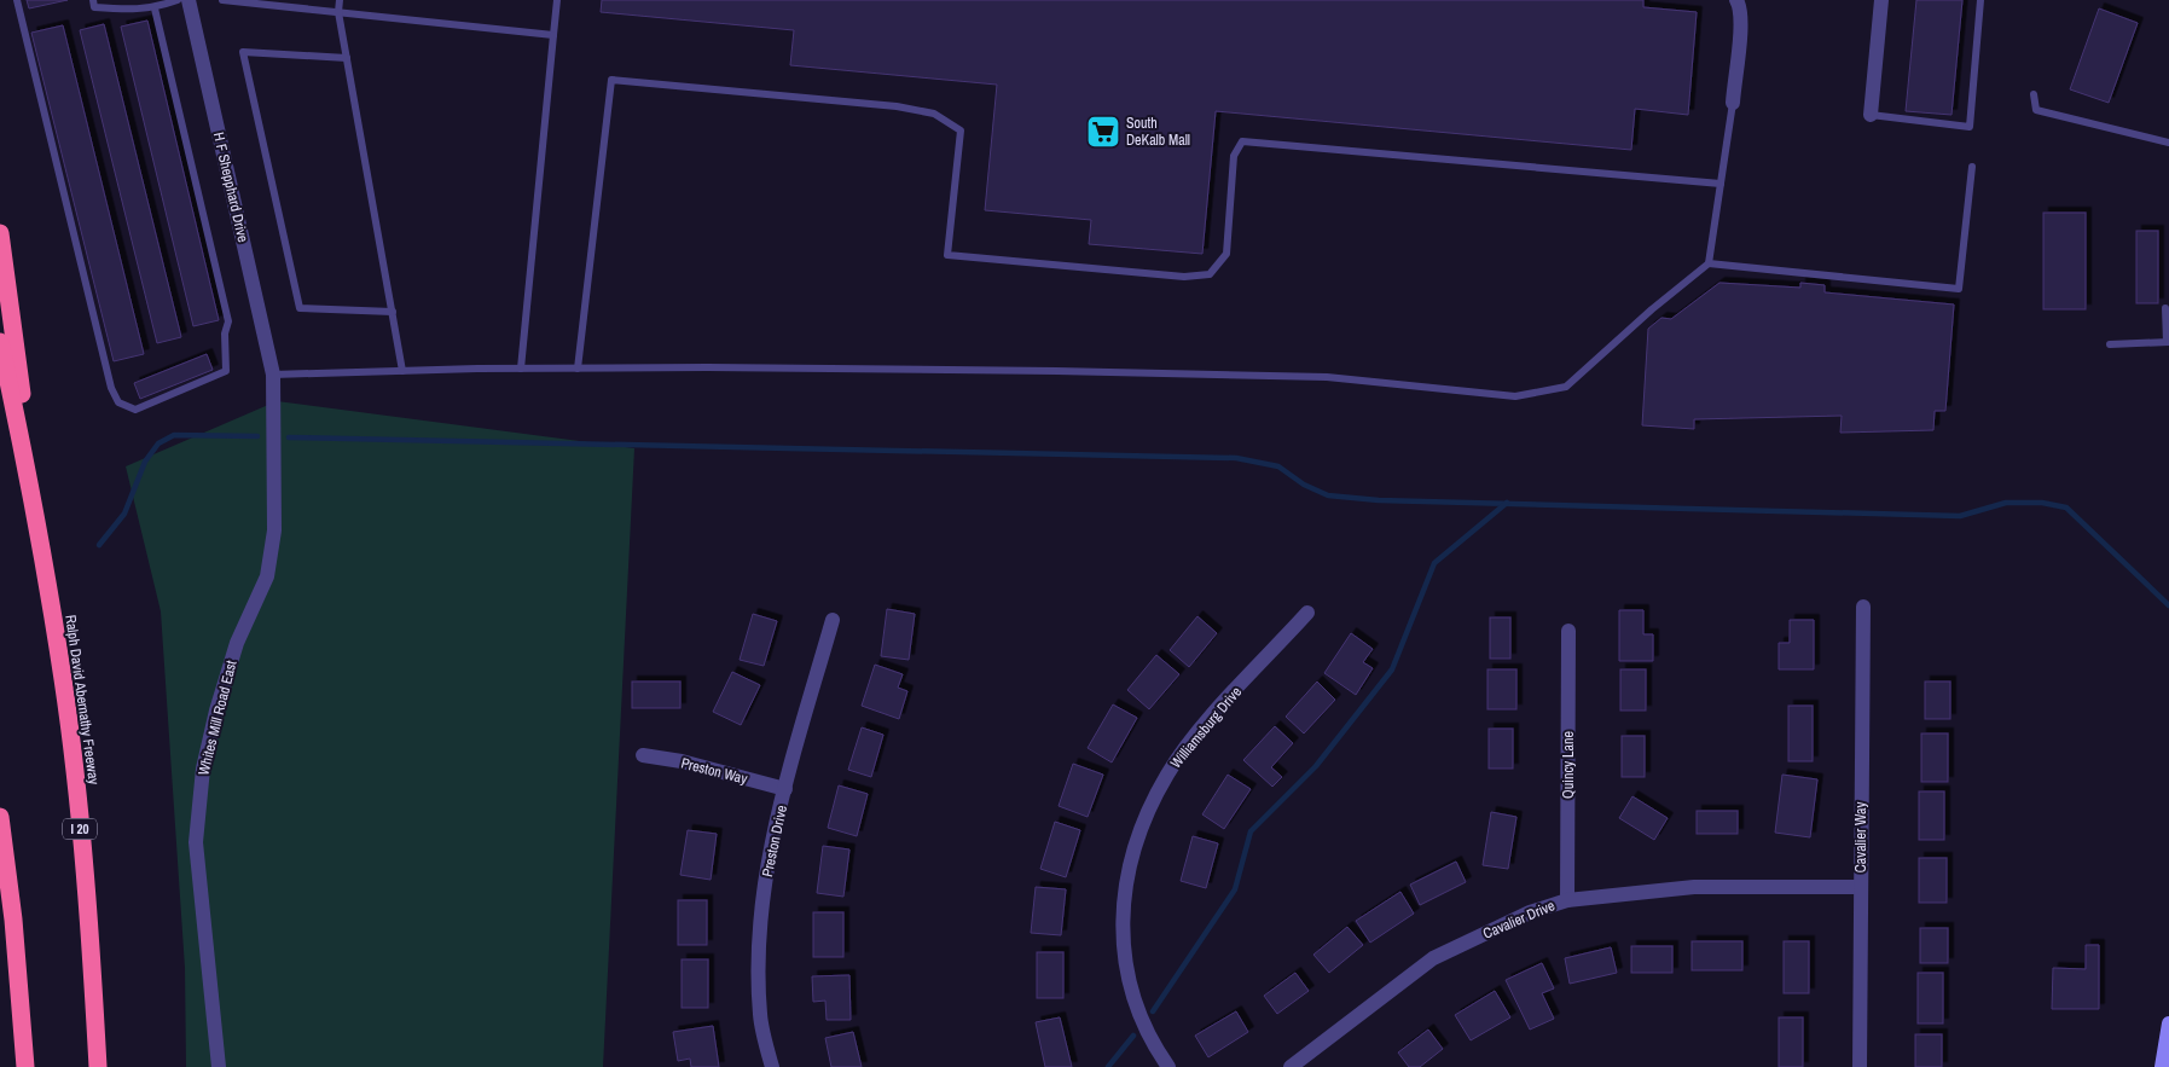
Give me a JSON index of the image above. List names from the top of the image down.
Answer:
{
  "streets": {
    "highway": ["Ralph David Abernathy Freeway", "I 20"],
    "street": [
      "H F Shepphard Drive",
      "Whites Mill Road East",
      "Williamsburg Drive",
      "Quincy Lane",
      "Preston Way",
      "Cavalier Way",
      "Preston Drive",
      "Cavalier Drive"
    ]
  },
  "crossings": [
    ["H F Shepphard Drive", "Whites Mill Road East"],
    ["Quincy Lane", "Cavalier Drive"],
    ["Preston Way", "Preston Drive"],
    ["Cavalier Way", "Cavalier Drive"]
  ],
  "places": {
    "supermarket": ["South DeKalb Mall"]
  }
}
